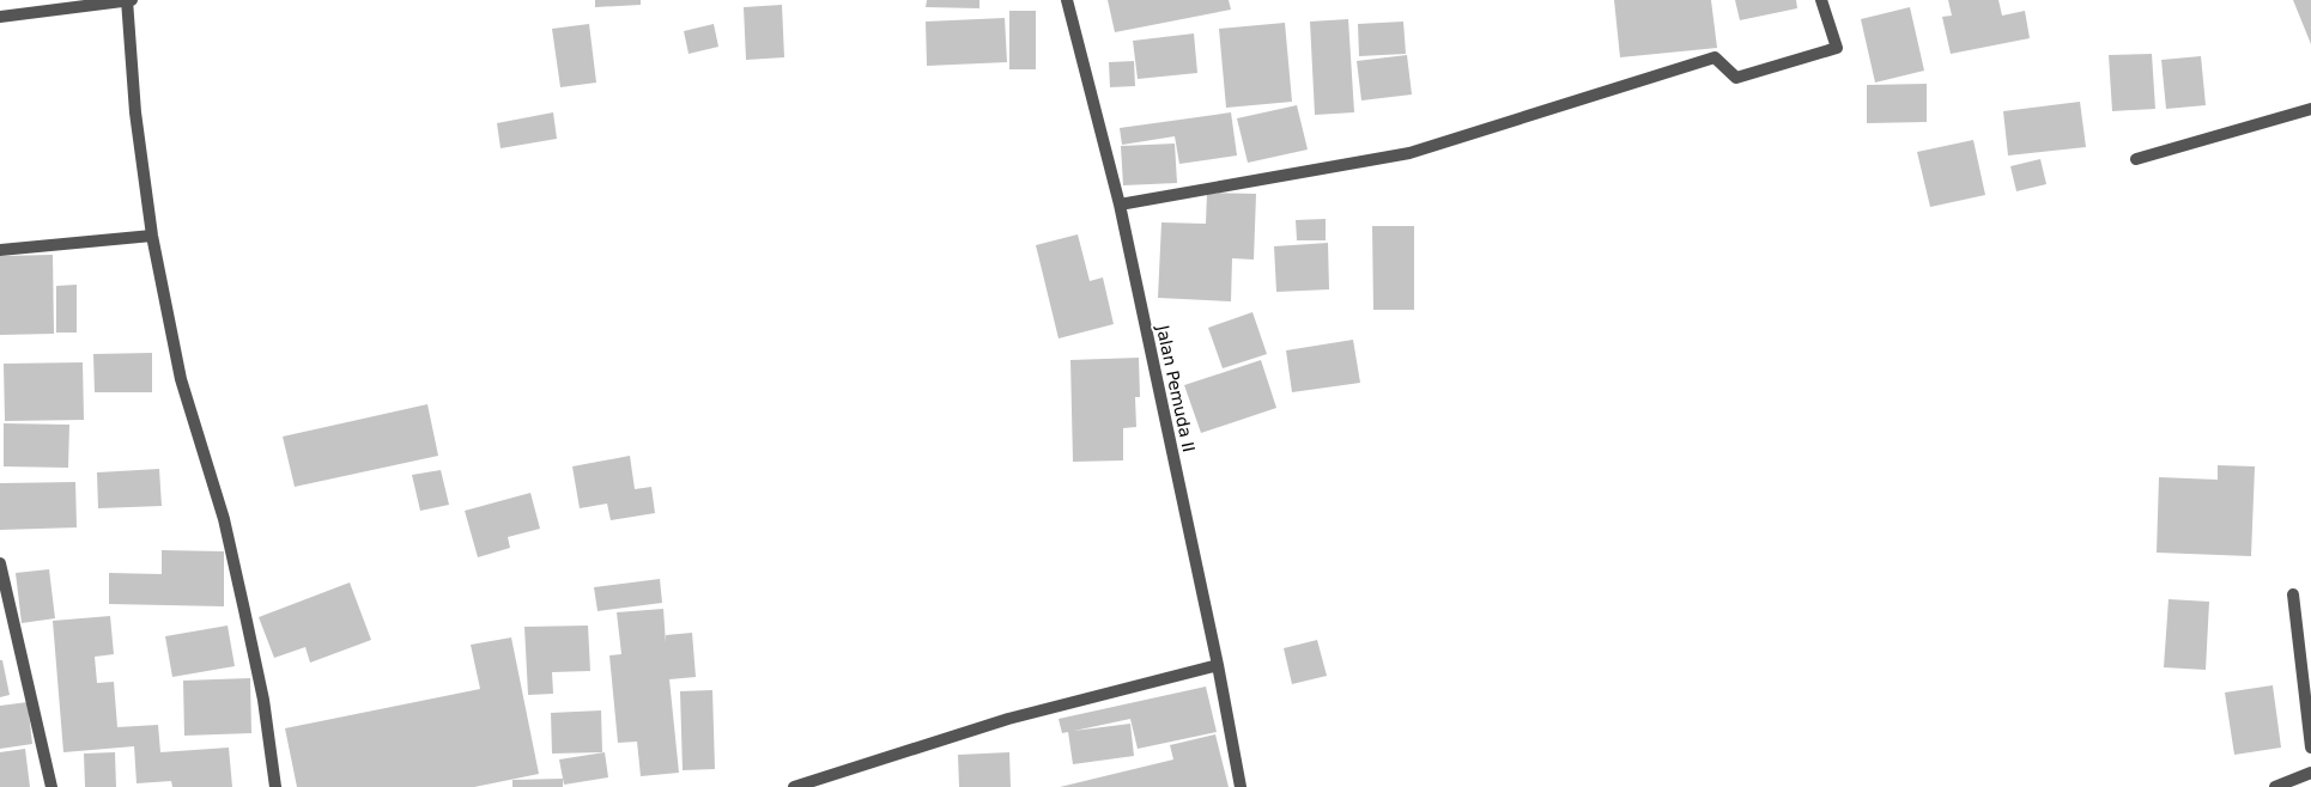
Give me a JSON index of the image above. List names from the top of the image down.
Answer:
{
  "streets": {
    "street": ["Jalan Pemuda II"]
  }
}
